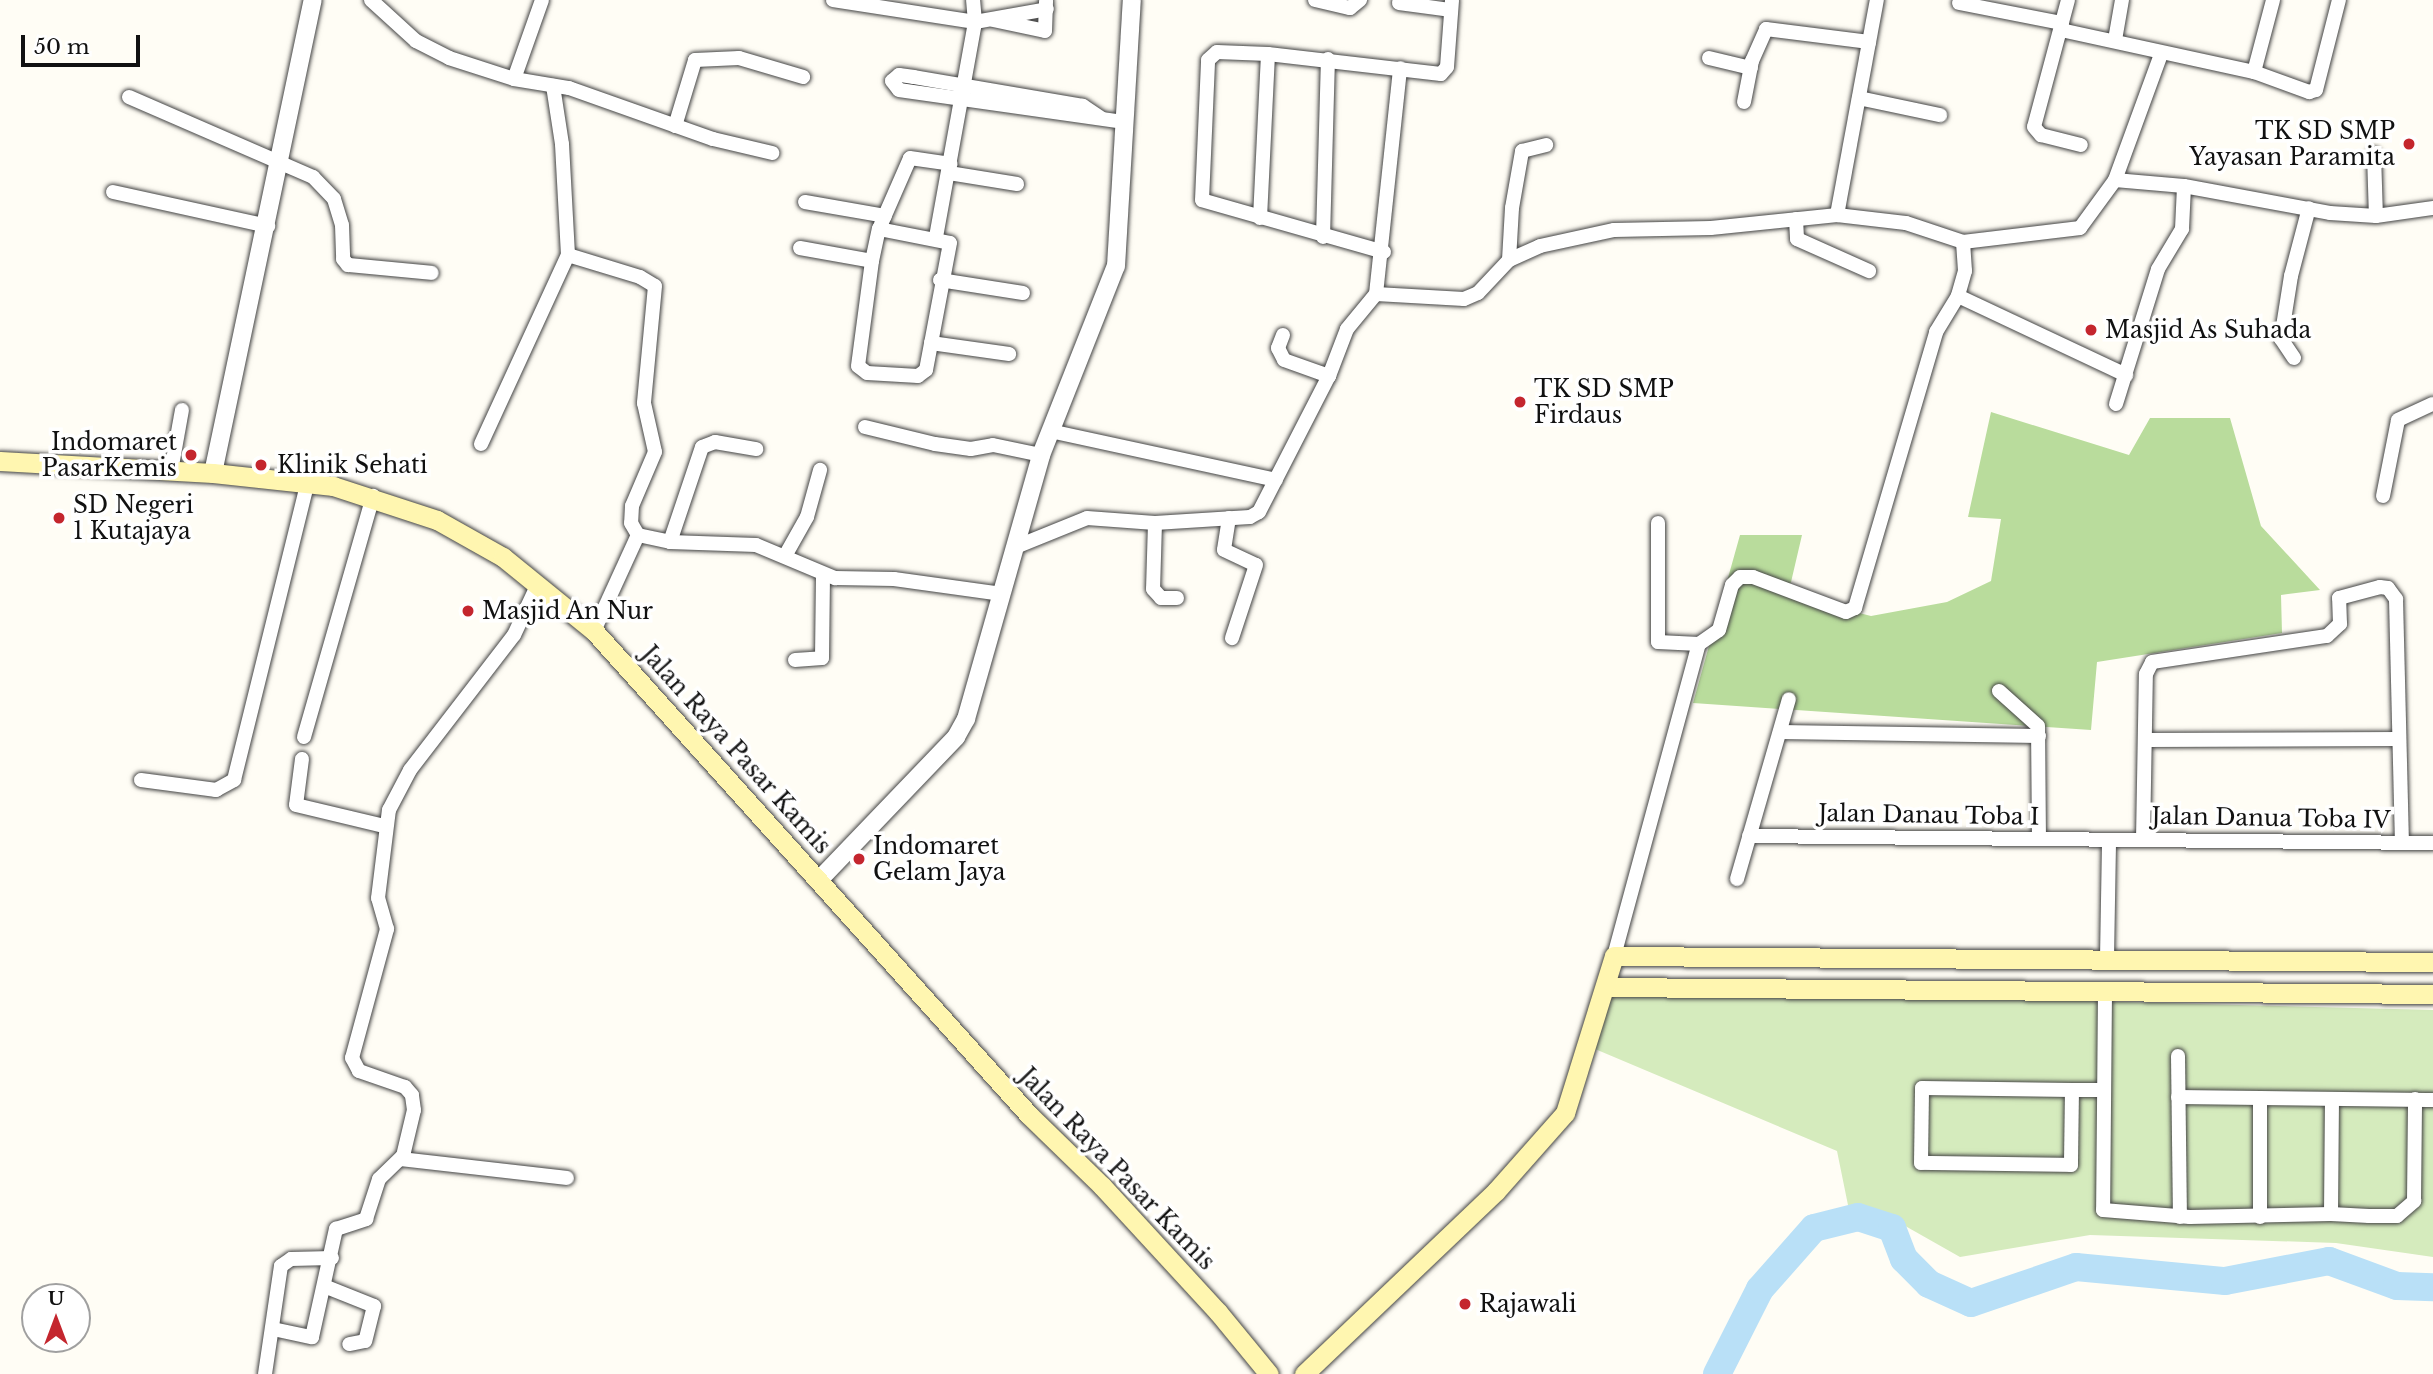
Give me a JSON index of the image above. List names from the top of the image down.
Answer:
{
  "streets": {
    "main road": ["Jalan Raya Pasar Kamis"],
    "street": ["Jalan Danau Toba I", "Jalan Danua Toba IV"]
  },
  "crossings": [
    ["Jalan Danau Toba I", "Jalan Danua Toba IV"]
  ],
  "places": [
    "TK SD SMP Yayasan Paramita",
    "Masjid As Suhada",
    "TK SD SMP Firdaus",
    "Indomaret PasarKemis",
    "Klinik Sehati",
    "SD Negeri 1 Kutajaya",
    "Masjid An Nur",
    "Indomaret Gelam Jaya",
    "Rajawali"
  ],
  "scale_bar": "50 m",
  "north": "top"
}
